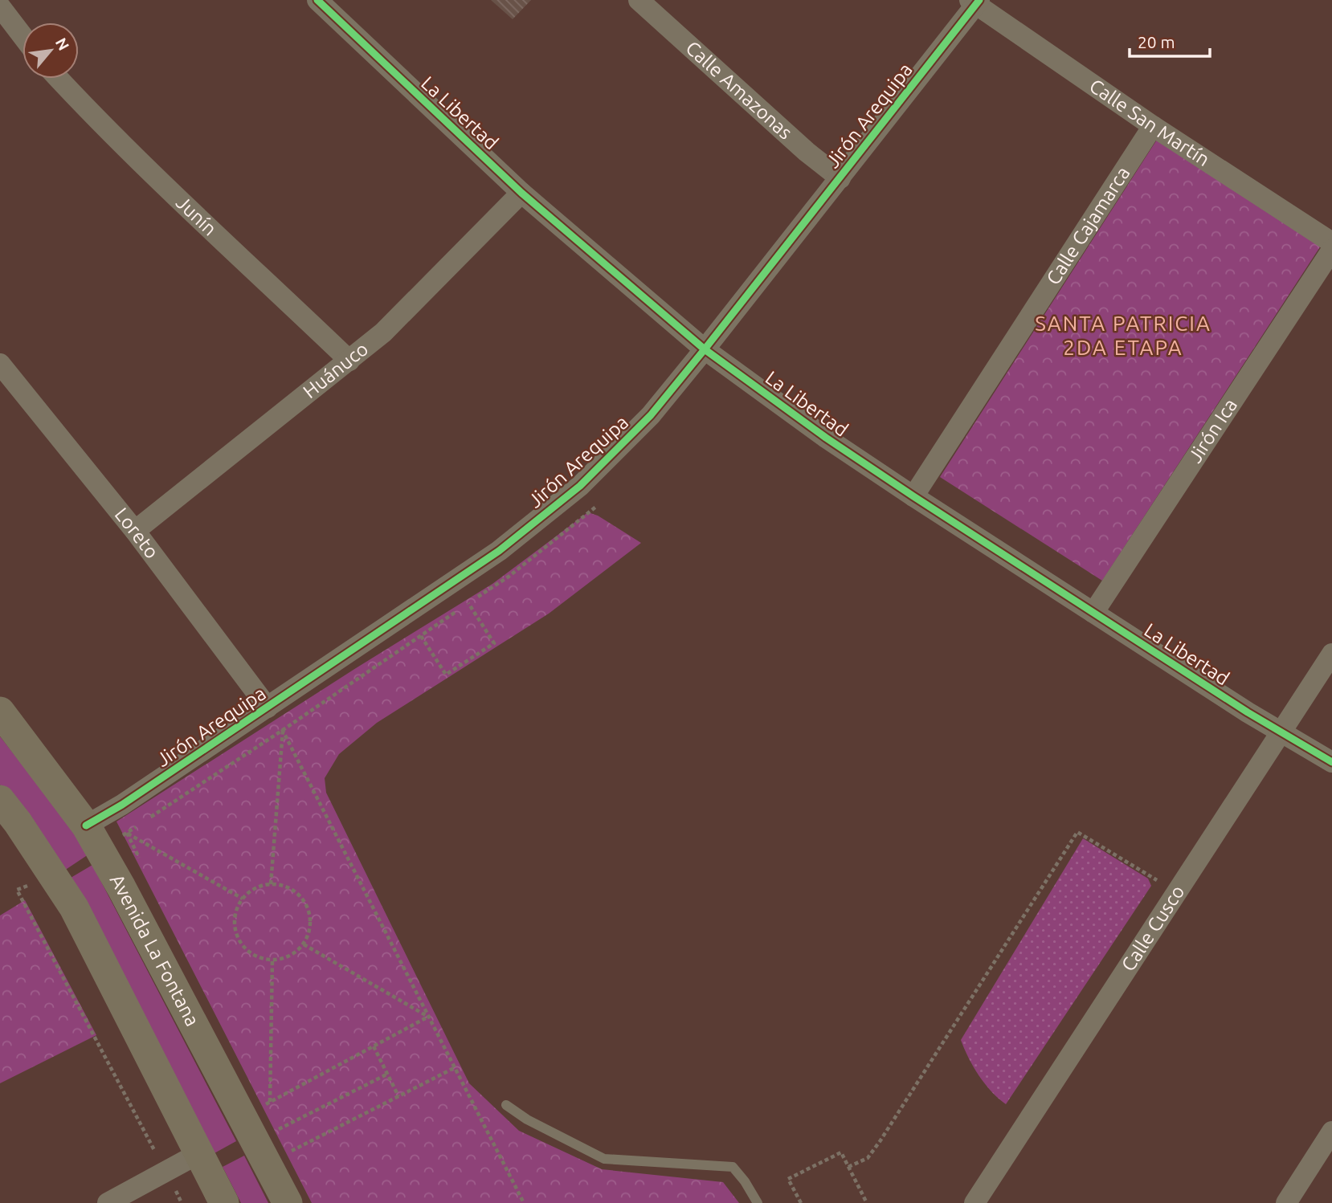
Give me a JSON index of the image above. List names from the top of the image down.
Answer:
{
  "streets": {
    "main road": ["Avenida La Fontana"],
    "street": [
      "Calle Amazonas",
      "La Libertad",
      "Jirón Arequipa",
      "Calle San Martín",
      "Junín",
      "Calle Cajamarca",
      "Huánuco",
      "Jirón Ica",
      "Loreto",
      "Calle Cusco"
    ]
  },
  "crossings": [
    ["Calle Amazonas", "Jirón Arequipa"],
    ["La Libertad", "Jirón Arequipa"],
    ["La Libertad", "Calle Cajamarca"],
    ["La Libertad", "Huánuco"],
    ["La Libertad", "Jirón Ica"],
    ["La Libertad", "Calle Cusco"],
    ["Jirón Arequipa", "Calle San Martín"],
    ["Jirón Arequipa", "Loreto"],
    ["Jirón Arequipa", "Avenida La Fontana"],
    ["Calle San Martín", "Calle Cajamarca"],
    ["Junín", "Huánuco"],
    ["Huánuco", "Loreto"]
  ],
  "districts": ["SANTA PATRICIA 2DA ETAPA"],
  "scale_bar": "20 m",
  "north": "top right"
}
